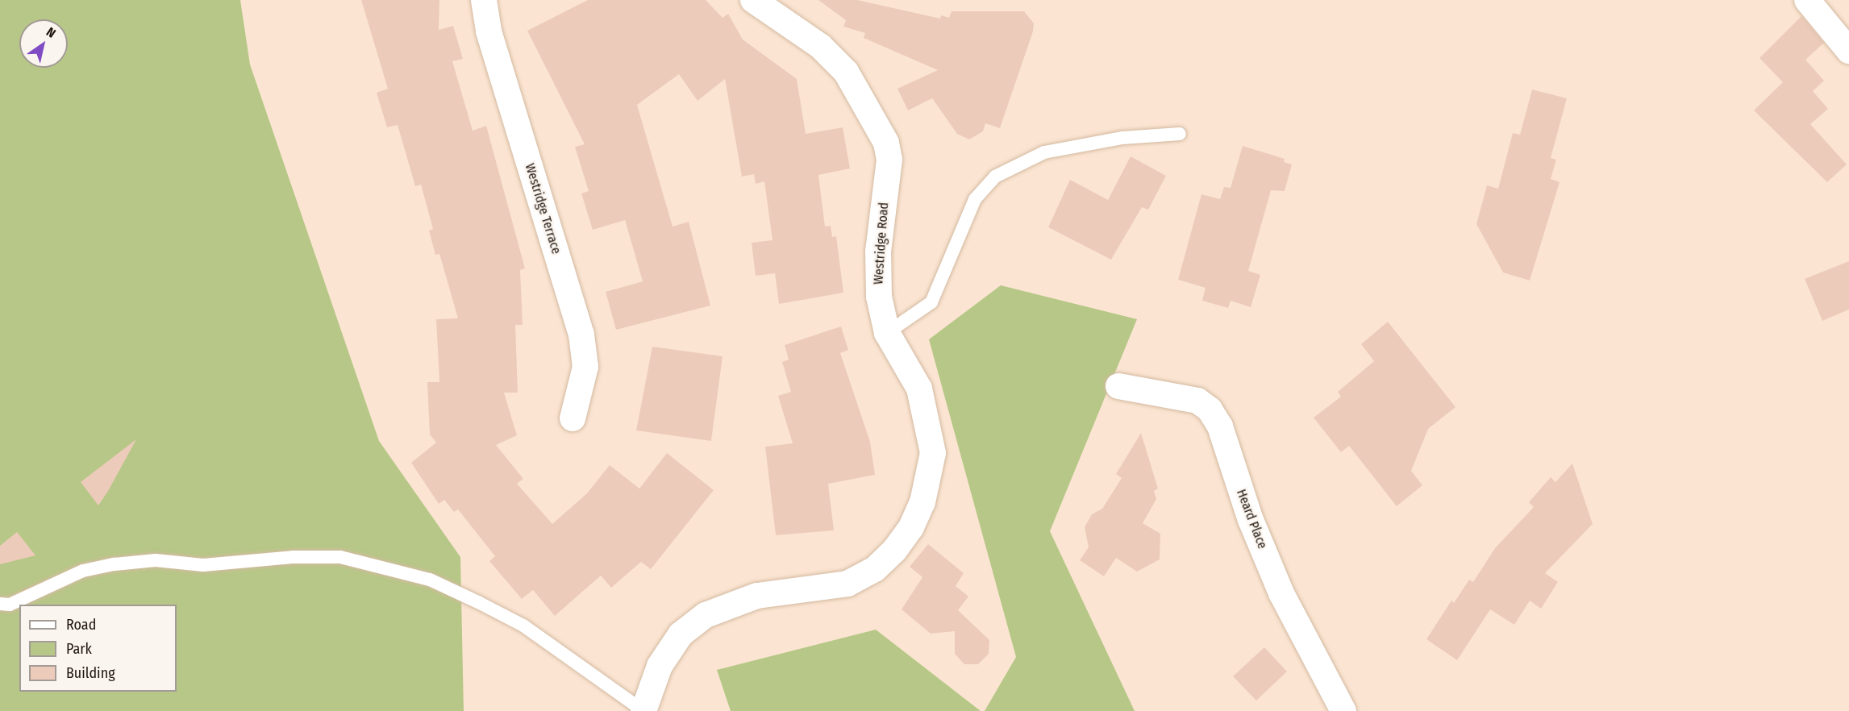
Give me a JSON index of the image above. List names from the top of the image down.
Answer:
{
  "streets": {
    "street": ["Westridge Terrace", "Westridge Road", "Heard Place"]
  },
  "legend": ["Road", "Park", "Building"],
  "north": "top right"
}
